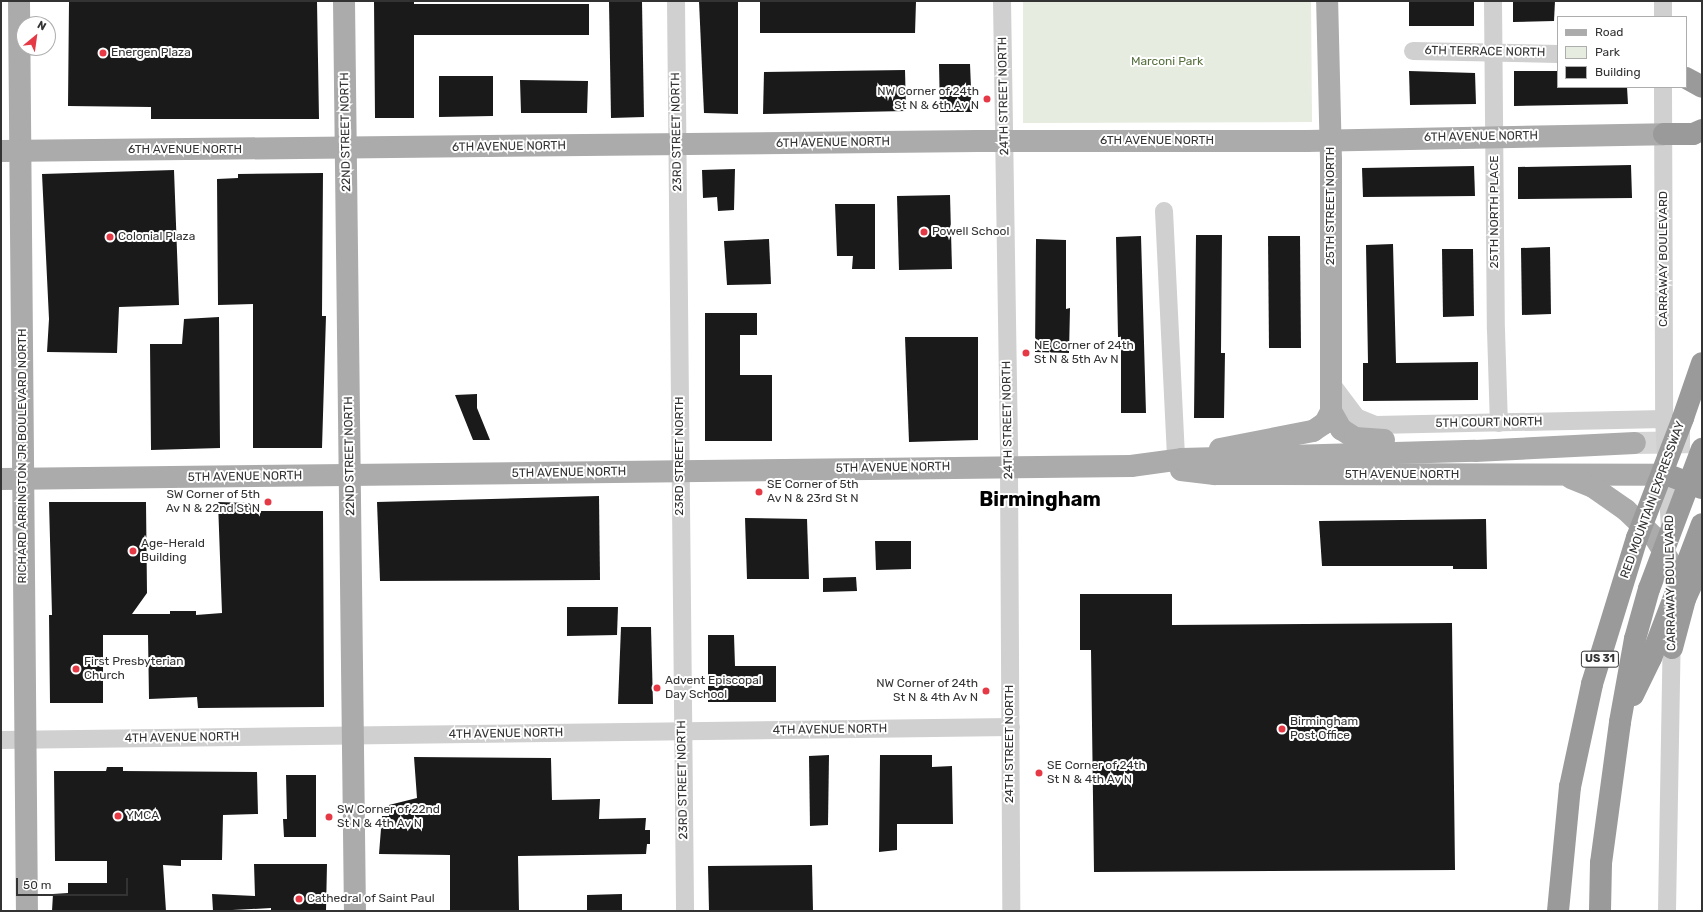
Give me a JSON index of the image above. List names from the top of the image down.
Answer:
{
  "streets": {
    "highway": ["RED MOUNTAIN EXPRESSWAY", "US 31"],
    "main road": [
      "22ND STREET NORTH",
      "6TH AVENUE NORTH",
      "25TH STREET NORTH",
      "RICHARD ARRINGTON JR BOULEVARD NORTH",
      "5TH AVENUE NORTH"
    ],
    "street": [
      "6TH TERRACE NORTH",
      "24TH STREET NORTH",
      "23RD STREET NORTH",
      "25TH NORTH PLACE",
      "CARRAWAY BOULEVARD",
      "5TH COURT NORTH",
      "4TH AVENUE NORTH"
    ]
  },
  "crossings": [
    ["6TH TERRACE NORTH", "25TH NORTH PLACE"],
    ["24TH STREET NORTH", "6TH AVENUE NORTH"],
    ["24TH STREET NORTH", "5TH AVENUE NORTH"],
    ["24TH STREET NORTH", "4TH AVENUE NORTH"],
    ["22ND STREET NORTH", "6TH AVENUE NORTH"],
    ["22ND STREET NORTH", "5TH AVENUE NORTH"],
    ["22ND STREET NORTH", "4TH AVENUE NORTH"],
    ["23RD STREET NORTH", "6TH AVENUE NORTH"],
    ["23RD STREET NORTH", "5TH AVENUE NORTH"],
    ["23RD STREET NORTH", "4TH AVENUE NORTH"],
    ["6TH AVENUE NORTH", "25TH STREET NORTH"],
    ["6TH AVENUE NORTH", "25TH NORTH PLACE"],
    ["6TH AVENUE NORTH", "CARRAWAY BOULEVARD"],
    ["6TH AVENUE NORTH", "RICHARD ARRINGTON JR BOULEVARD NORTH"],
    ["25TH STREET NORTH", "5TH COURT NORTH"],
    ["25TH STREET NORTH", "5TH AVENUE NORTH"],
    ["25TH NORTH PLACE", "5TH COURT NORTH"],
    ["CARRAWAY BOULEVARD", "5TH COURT NORTH"],
    ["CARRAWAY BOULEVARD", "5TH AVENUE NORTH"],
    ["CARRAWAY BOULEVARD", "RED MOUNTAIN EXPRESSWAY"],
    ["5TH COURT NORTH", "RED MOUNTAIN EXPRESSWAY"],
    ["RICHARD ARRINGTON JR BOULEVARD NORTH", "5TH AVENUE NORTH"],
    ["RICHARD ARRINGTON JR BOULEVARD NORTH", "4TH AVENUE NORTH"]
  ],
  "districts": ["Birmingham"],
  "parks": ["Marconi Park"],
  "places": [
    "Energen Plaza",
    "NW Corner of 24th St N & 6th Av N",
    "Powell School",
    "Colonial Plaza",
    "NE Corner of 24th St N & 5th Av N",
    "SE Corner of 5th Av N & 23rd St N",
    "SW Corner of 5th Av N & 22nd St N",
    "Age-Herald Building",
    "First Presbyterian Church",
    "Advent Episcopal Day School",
    "NW Corner of 24th St N & 4th Av N",
    "Birmingham Post Office",
    "SE Corner of 24th St N & 4th Av N",
    "YMCA",
    "SW Corner of 22nd St N & 4th Av N",
    "Cathedral of Saint Paul"
  ],
  "legend": ["Road", "Park", "Building"],
  "scale_bar": "50 m",
  "north": "top right"
}
